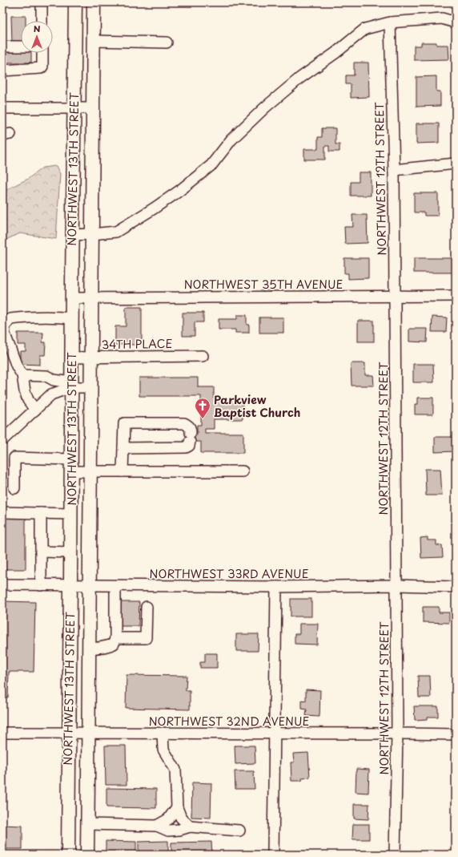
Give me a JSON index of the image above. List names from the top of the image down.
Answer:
{
  "streets": {
    "main road": ["NORTHWEST 13TH STREET"],
    "street": [
      "NORTHWEST 12TH STREET",
      "NORTHWEST 35TH AVENUE",
      "34TH PLACE",
      "NORTHWEST 33RD AVENUE",
      "NORTHWEST 32ND AVENUE"
    ]
  },
  "crossings": [
    ["NORTHWEST 13TH STREET", "NORTHWEST 35TH AVENUE"],
    ["NORTHWEST 13TH STREET", "34TH PLACE"],
    ["NORTHWEST 13TH STREET", "NORTHWEST 33RD AVENUE"],
    ["NORTHWEST 13TH STREET", "NORTHWEST 32ND AVENUE"],
    ["NORTHWEST 12TH STREET", "NORTHWEST 35TH AVENUE"],
    ["NORTHWEST 12TH STREET", "NORTHWEST 33RD AVENUE"],
    ["NORTHWEST 12TH STREET", "NORTHWEST 32ND AVENUE"]
  ],
  "places": {
    "church": ["Parkview Baptist Church"]
  },
  "north": "top"
}
